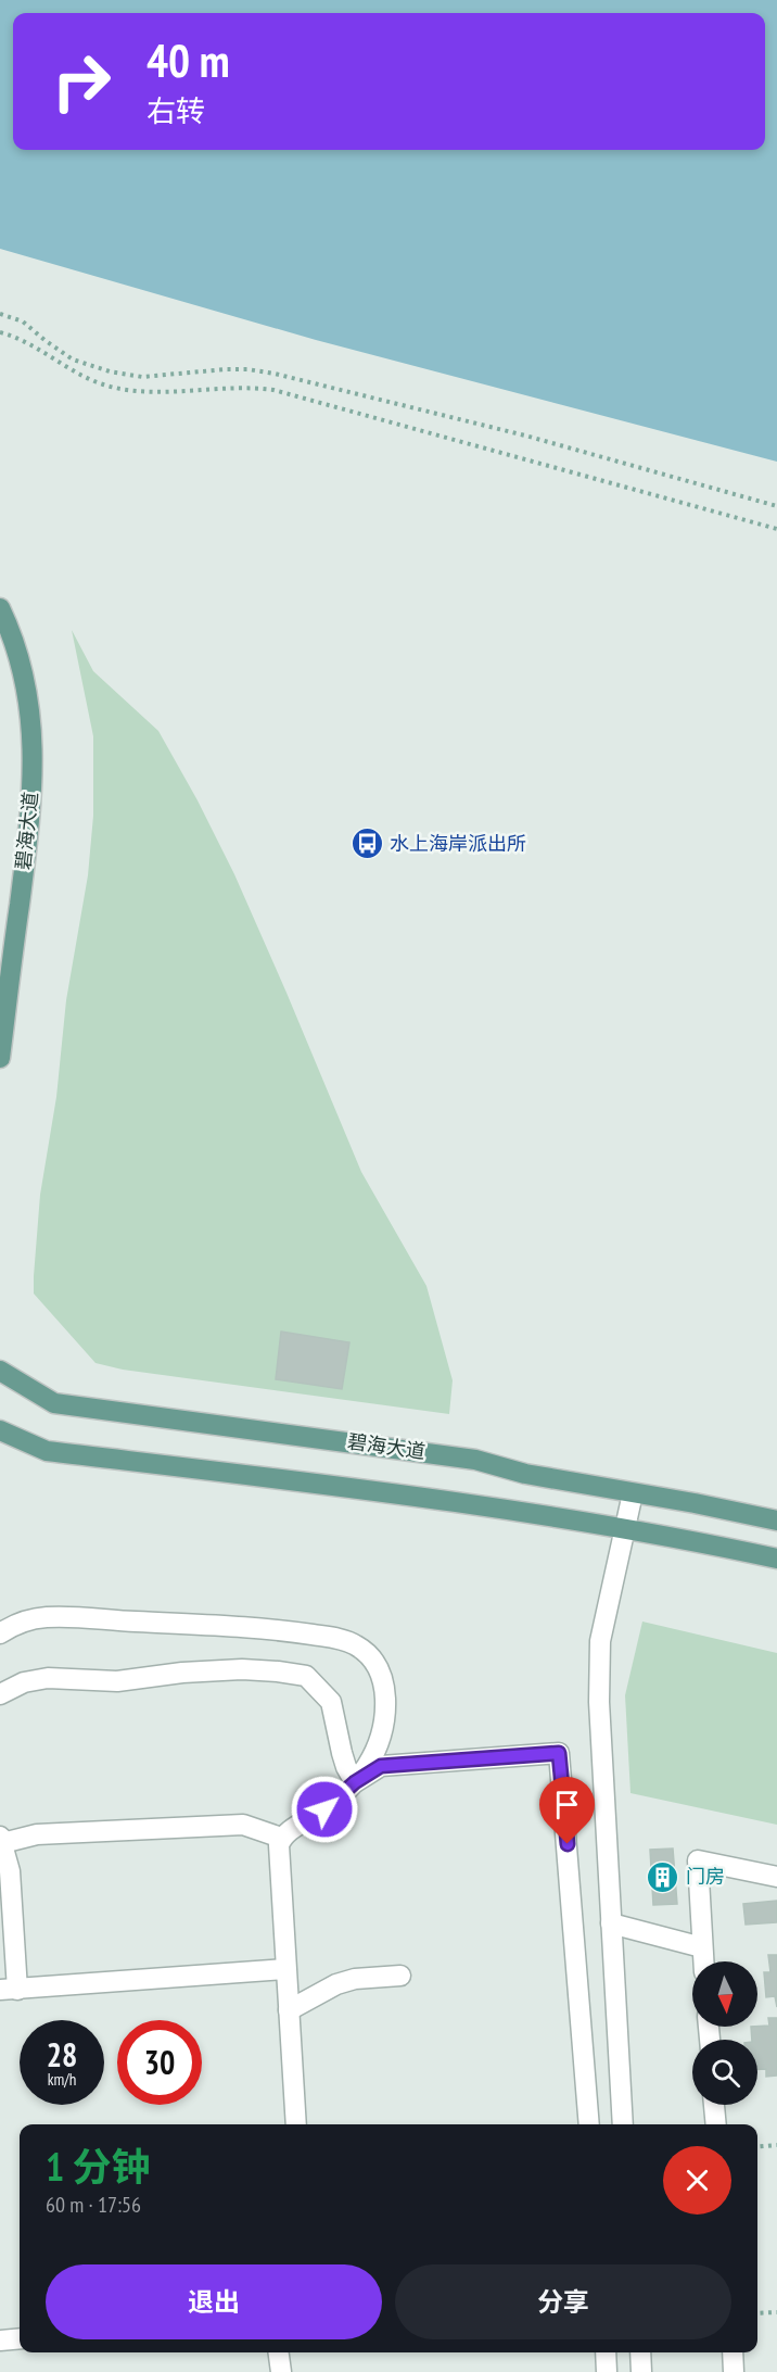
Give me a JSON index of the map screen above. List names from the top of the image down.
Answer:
{
  "streets": {
    "main road": ["碧海大道"]
  },
  "places": {
    "bus stop": ["水上海岸派出所"],
    "building": ["门房"]
  },
  "north": "bottom",
  "page": {
    "turn": ["40 m", "右转"],
    "speed": "28 km/h",
    "limit": "30",
    "heading": ["1 分钟", "60 m · 17:56"],
    "buttons": ["退出", "分享"]
  }
}
